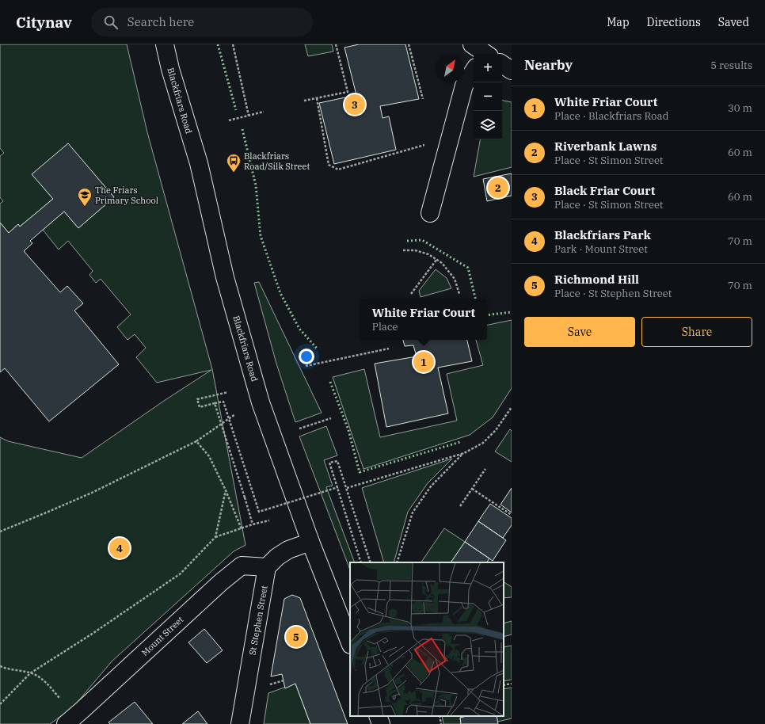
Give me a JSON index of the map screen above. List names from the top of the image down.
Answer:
{
  "streets": {
    "main road": ["Blackfriars Road", "St Stephen Street", "Mount Street"]
  },
  "crossings": [
    ["St Stephen Street", "Mount Street"]
  ],
  "places": {
    "bus stop": ["Blackfriars Road/Silk Street"],
    "school or university": ["The Friars Primary School"]
  },
  "north": "top right",
  "page": {
    "header": "Citynav",
    "search": "Search here",
    "nav": ["Map", "Directions", "Saved"],
    "heading": ["Nearby", "5 results"],
    "map_buttons": ["+", "−"],
    "list": [
      {
        "mark": "1",
        "name": "White Friar Court",
        "note": "Place · Blackfriars Road",
        "value": "30 m"
      },
      {
        "mark": "2",
        "name": "Riverbank Lawns",
        "note": "Place · St Simon Street",
        "value": "60 m"
      },
      {
        "mark": "3",
        "name": "Black Friar Court",
        "note": "Place · St Simon Street",
        "value": "60 m"
      },
      {
        "mark": "4",
        "name": "Blackfriars Park",
        "note": "Park · Mount Street",
        "value": "70 m"
      },
      {
        "mark": "5",
        "name": "Richmond Hill",
        "note": "Place · St Stephen Street",
        "value": "70 m"
      }
    ],
    "pins": [
      "3",
      "2",
      "1",
      "4",
      "5"
    ],
    "popup": ["White Friar Court", "Place"],
    "buttons": ["Save", "Share"]
  }
}
